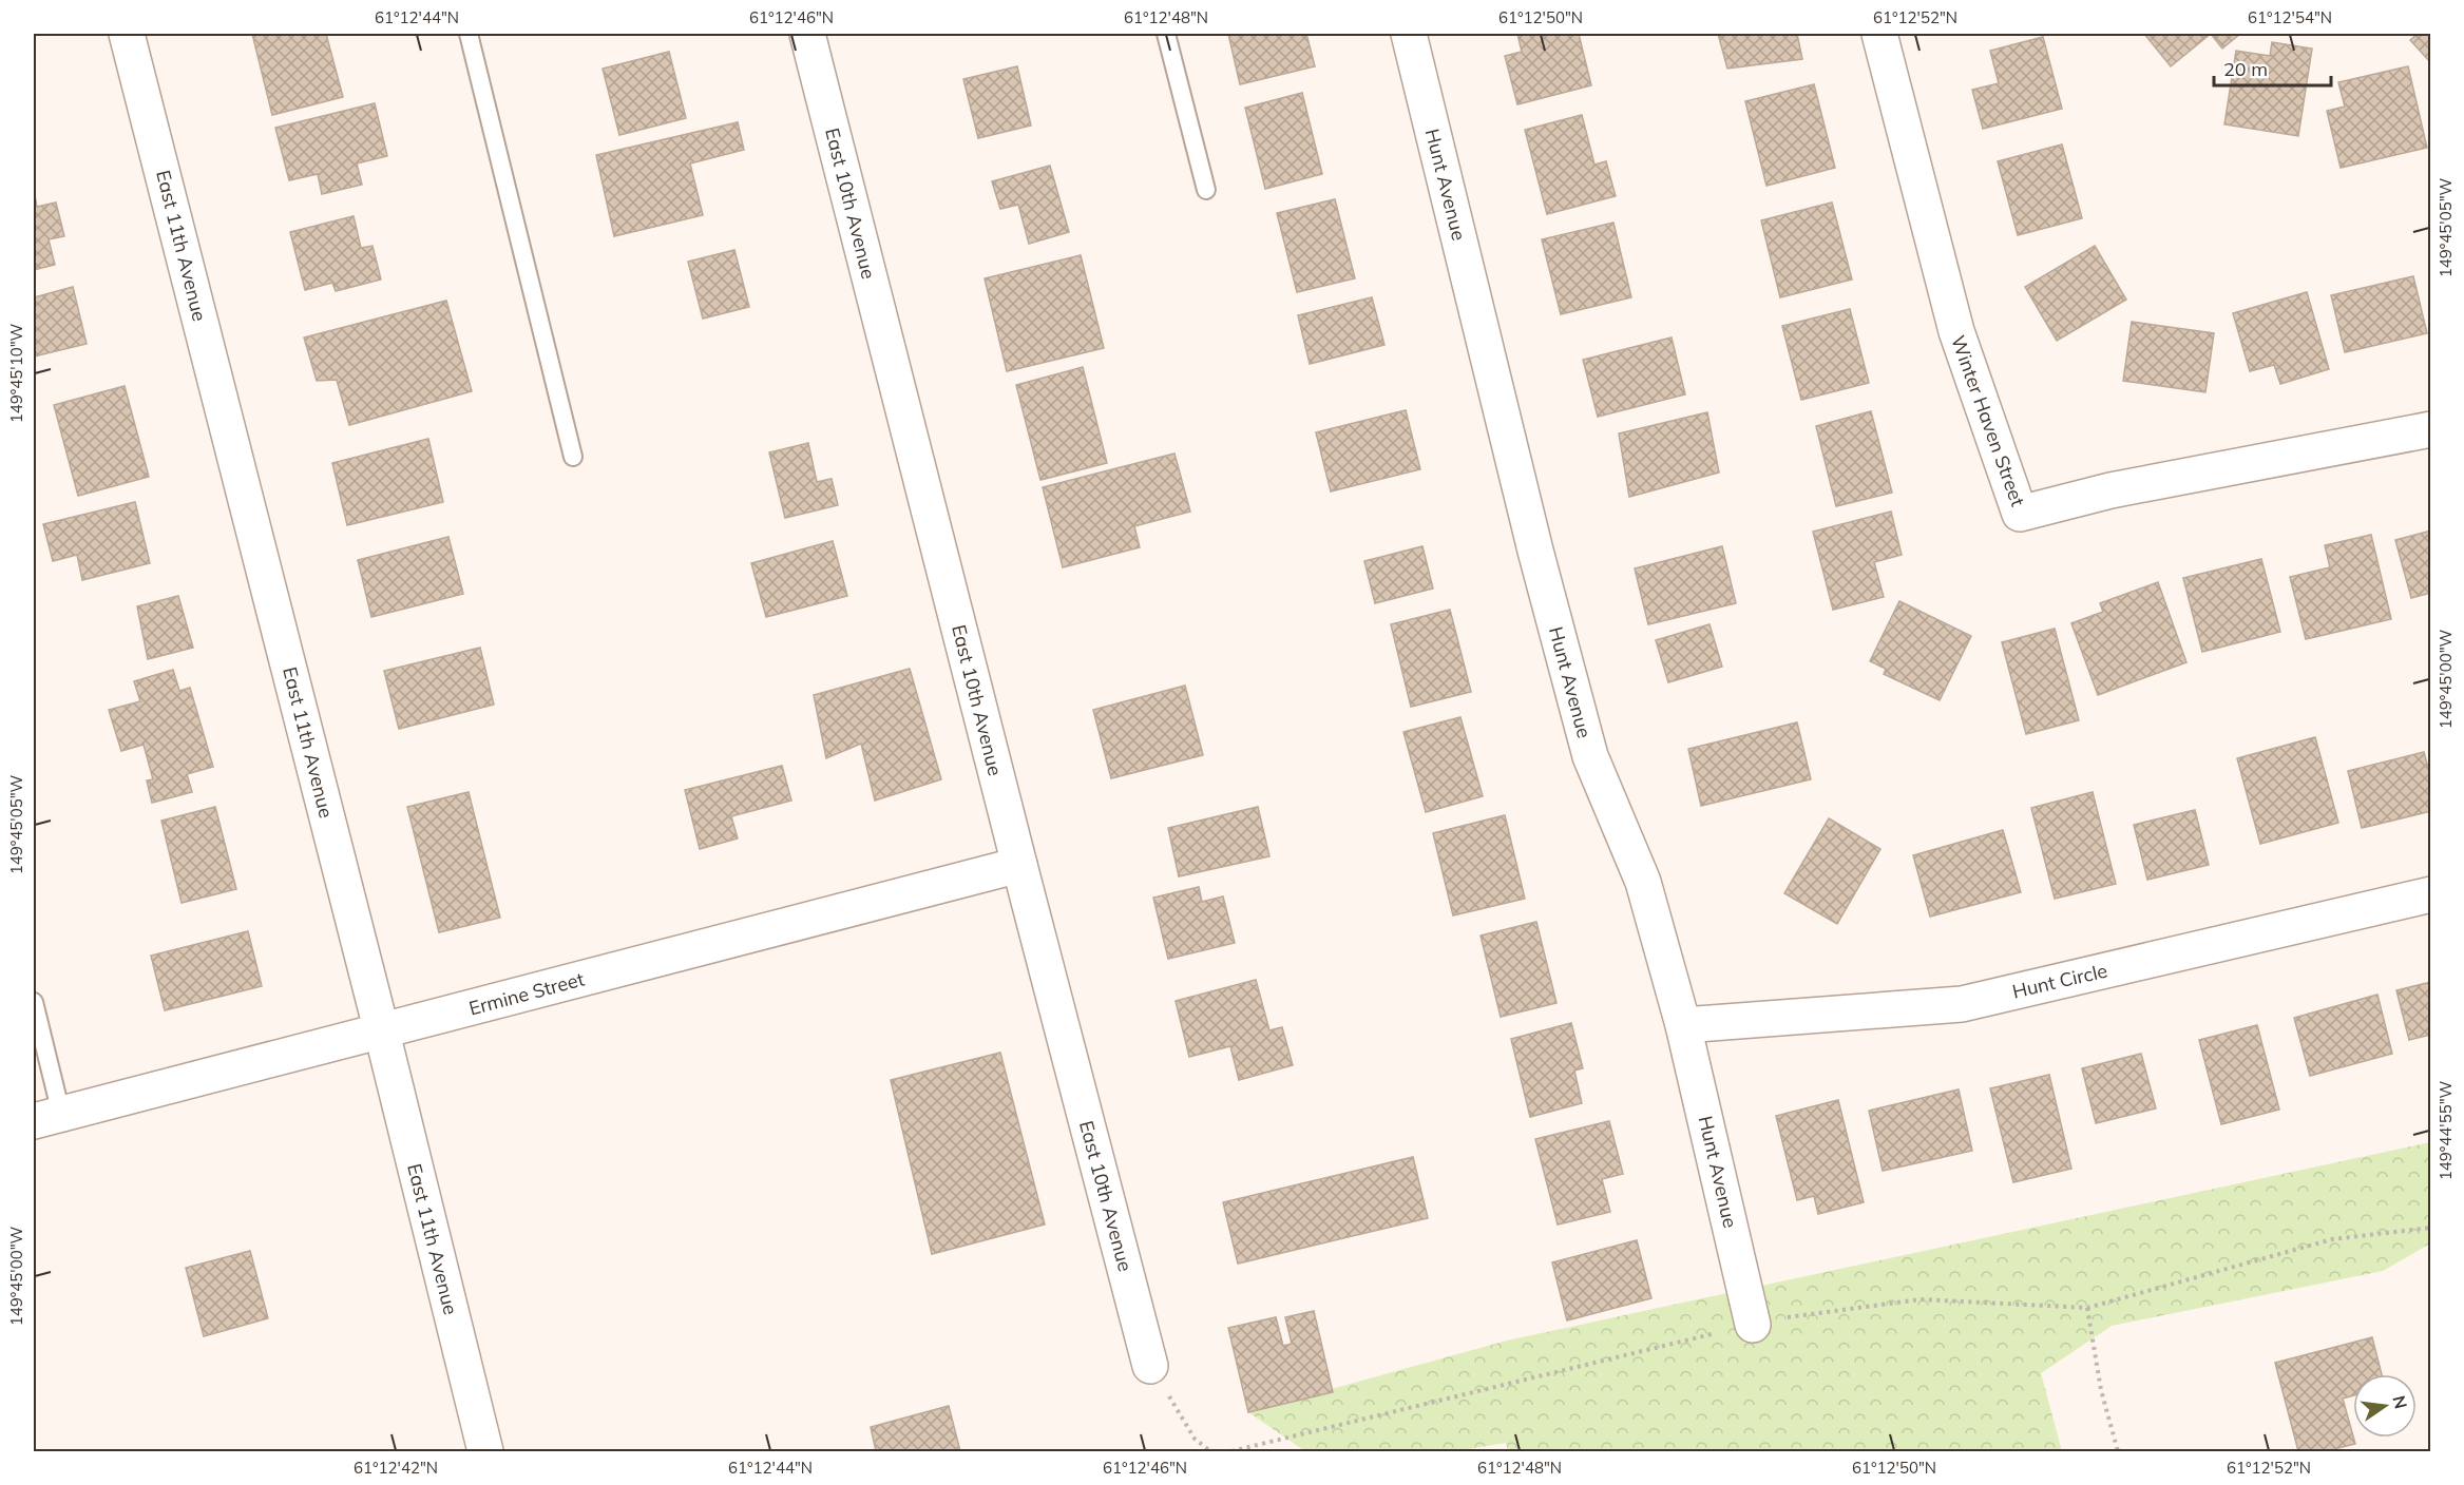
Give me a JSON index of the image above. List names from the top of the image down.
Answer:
{
  "streets": {
    "street": [
      "Hunt Avenue",
      "East 10th Avenue",
      "East 11th Avenue",
      "Winter Haven Street",
      "Hunt Circle",
      "Ermine Street"
    ]
  },
  "crossings": [
    ["Hunt Avenue", "Hunt Circle"],
    ["East 10th Avenue", "Ermine Street"],
    ["East 11th Avenue", "Ermine Street"]
  ],
  "scale_bar": "20 m",
  "north": "right",
  "coordinates": [
    "61°12'44\"N",
    "61°12'46\"N",
    "61°12'48\"N",
    "61°12'50\"N",
    "61°12'52\"N",
    "61°12'54\"N",
    "149°45'05\"W",
    "149°45'10\"W",
    "149°45'00\"W",
    "149°44'55\"W",
    "61°12'42\"N"
  ]
}
